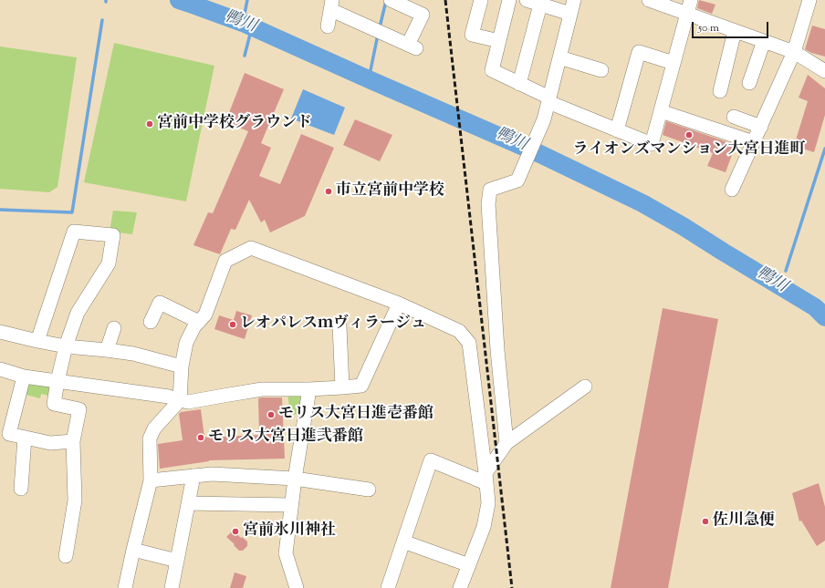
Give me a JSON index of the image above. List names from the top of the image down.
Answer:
{
  "water": ["鴨川"],
  "places": [
    "宮前中学校グラウンド",
    "ライオンズマンション大宮日進町",
    "市立宮前中学校",
    "レオパレスｍヴィラージュ",
    "モリス大宮日進壱番館",
    "モリス大宮日進弐番館",
    "佐川急便",
    "宮前氷川神社"
  ],
  "scale_bar": "50 m"
}
